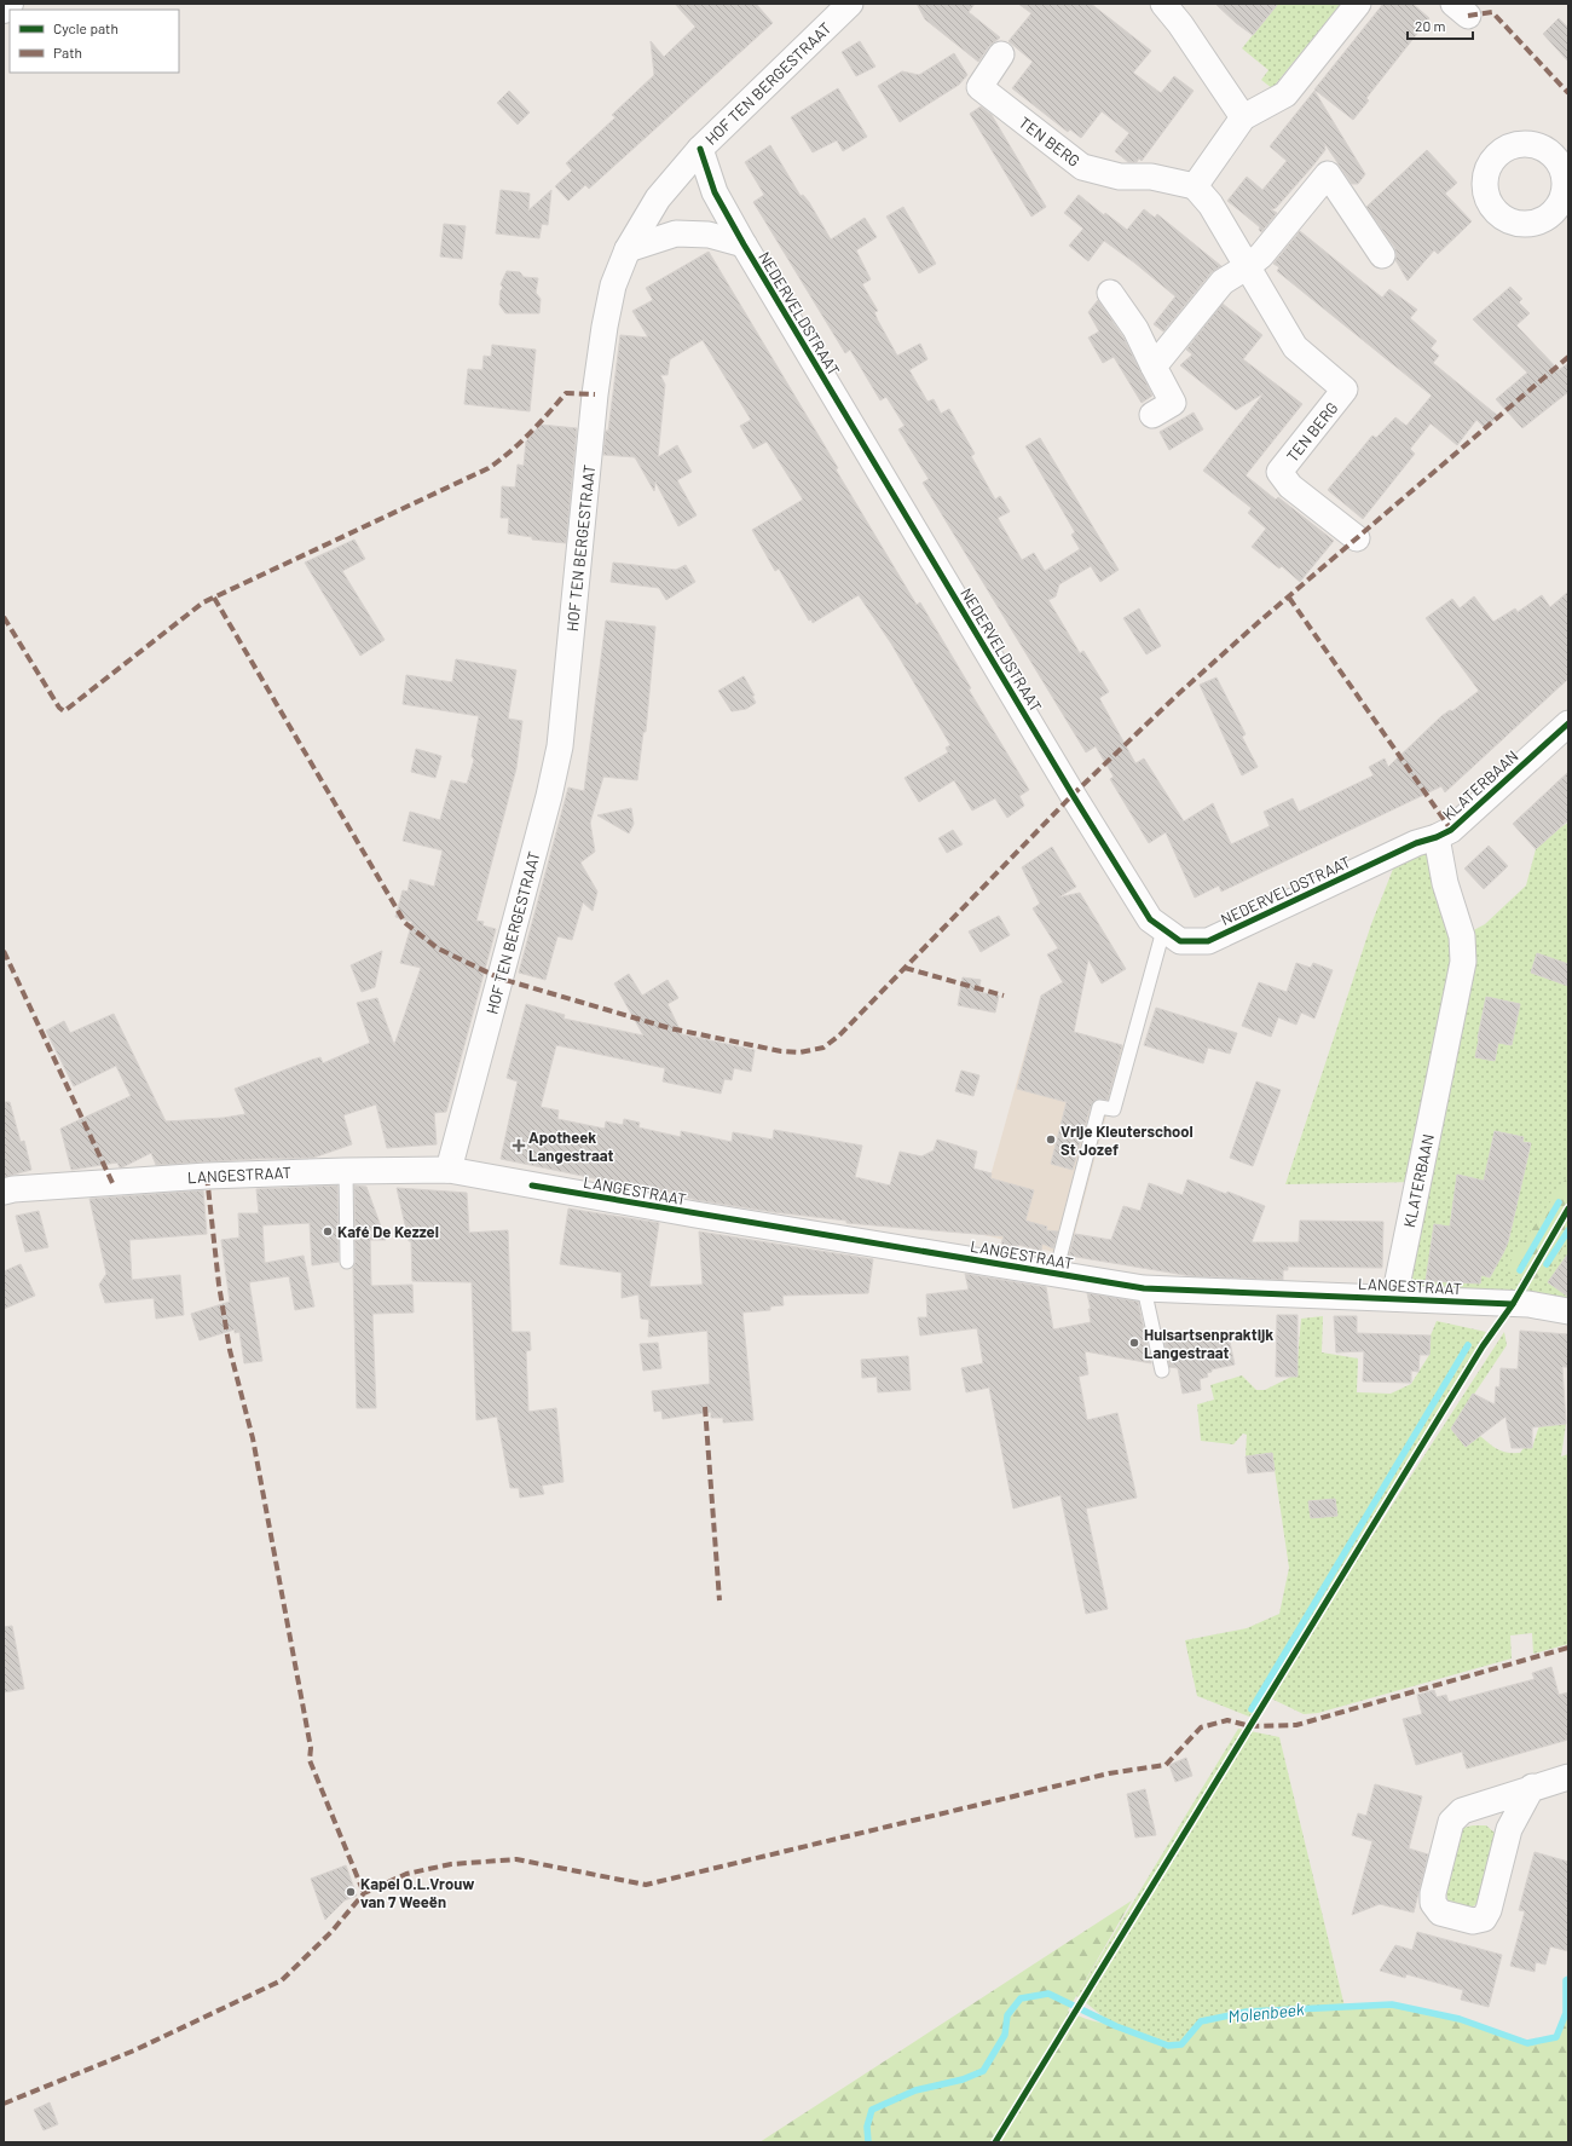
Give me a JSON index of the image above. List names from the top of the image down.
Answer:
{
  "streets": {
    "street": [
      "HOF TEN BERGESTRAAT",
      "TEN BERG",
      "NEDERVELDSTRAAT",
      "KLATERBAAN",
      "LANGESTRAAT"
    ]
  },
  "crossings": [
    ["HOF TEN BERGESTRAAT", "NEDERVELDSTRAAT"],
    ["HOF TEN BERGESTRAAT", "LANGESTRAAT"],
    ["NEDERVELDSTRAAT", "KLATERBAAN"],
    ["KLATERBAAN", "LANGESTRAAT"]
  ],
  "water": ["Molenbeek"],
  "places": {
    "other": [
      "Vrije Kleuterschool St Jozef",
      "Kafé De Kezzel",
      "Huisartsenpraktijk Langestraat",
      "Kapel O.L.Vrouw van 7 Weeën"
    ],
    "health": ["Apotheek Langestraat"]
  },
  "legend": ["Cycle path", "Path"],
  "scale_bar": "20 m"
}
